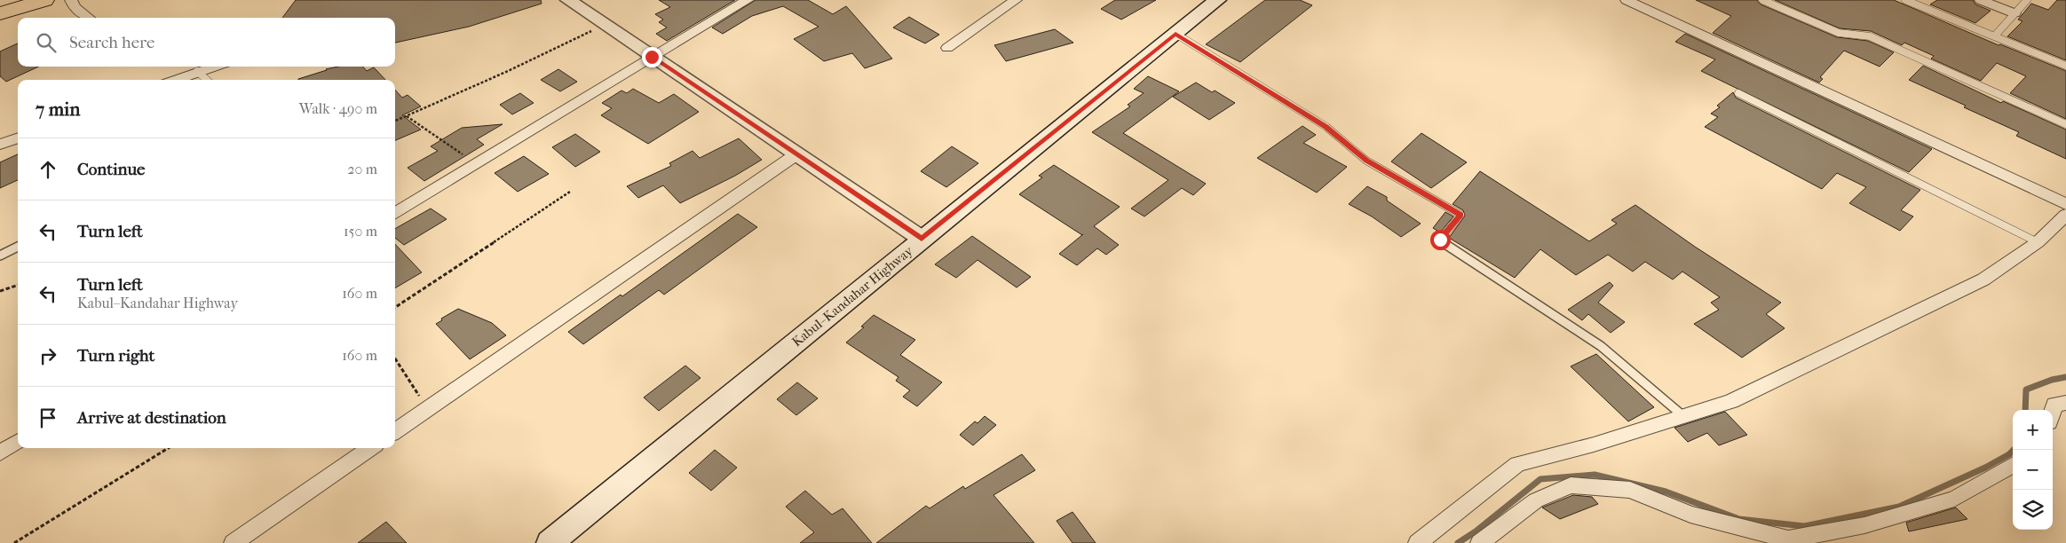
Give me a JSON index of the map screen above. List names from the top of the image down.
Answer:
{
  "streets": {
    "main road": ["Kabul–Kandahar Highway"]
  },
  "page": {
    "search": "Search here",
    "heading": ["7 min", "Walk · 490 m"],
    "list": [
      ["Continue", "20 m"],
      ["Turn left", "150 m"],
      ["Turn left", "Kabul–Kandahar Highway", "160 m"],
      ["Turn right", "160 m"],
      "Arrive at destination"
    ],
    "map_buttons": ["+", "−"]
  }
}
